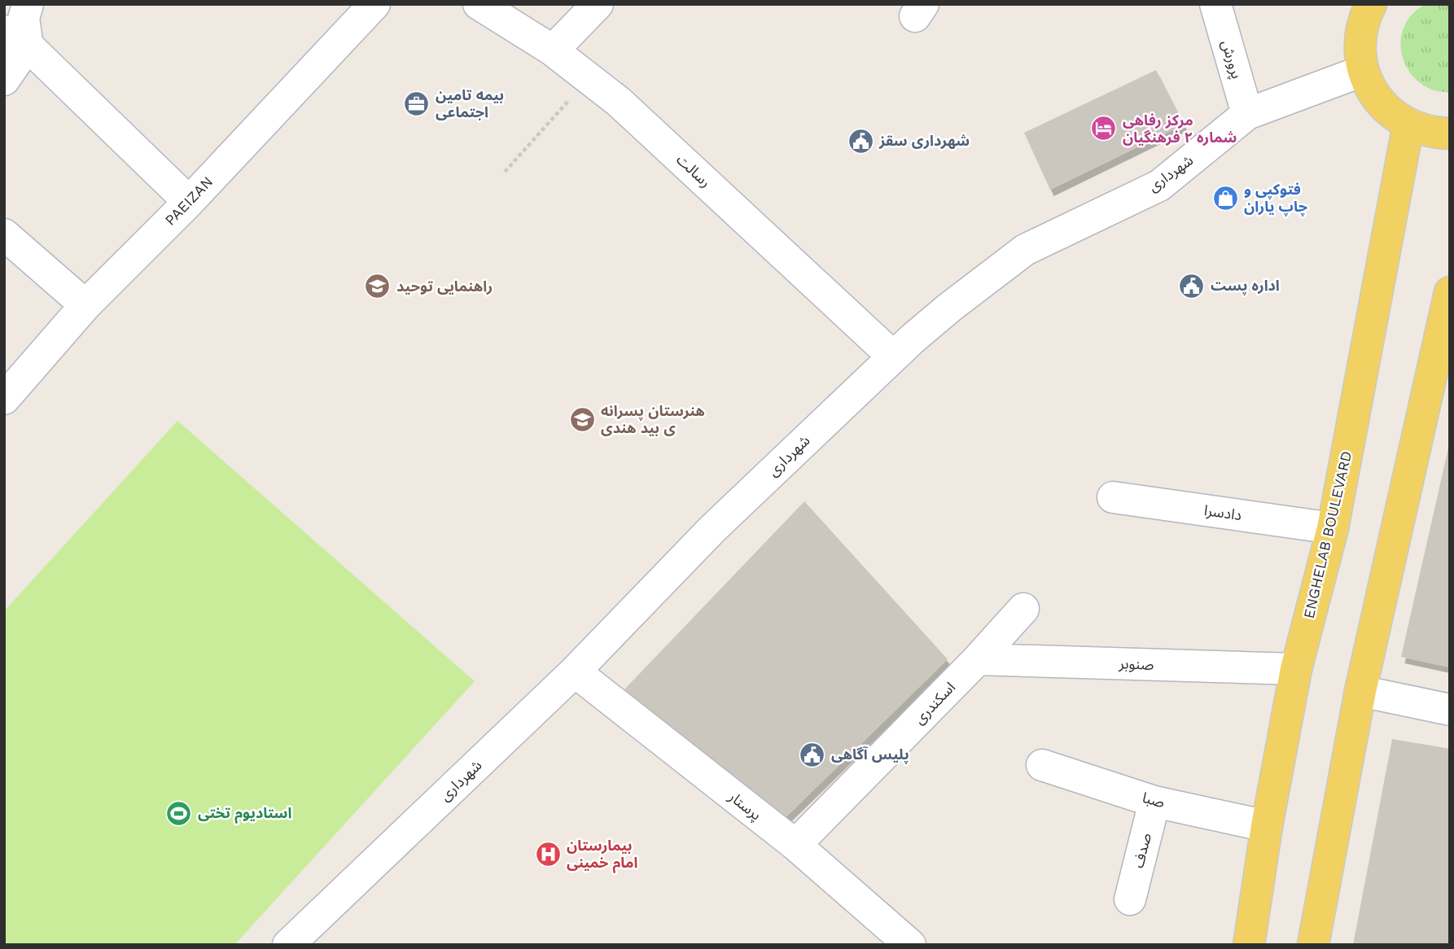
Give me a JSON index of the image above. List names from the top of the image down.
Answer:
{
  "streets": {
    "main road": ["ENGHELAB BOULEVARD"],
    "street": [
      "پرورش",
      "رسالت",
      "شهرداری",
      "PAEIZAN",
      "دادسرا",
      "صنوبر",
      "اسکندری",
      "صبا",
      "پرستار",
      "صدف"
    ]
  },
  "crossings": [
    ["پرورش", "شهرداری"],
    ["رسالت", "شهرداری"],
    ["شهرداری", "پرستار"],
    ["دادسرا", "ENGHELAB BOULEVARD"],
    ["ENGHELAB BOULEVARD", "صنوبر"],
    ["ENGHELAB BOULEVARD", "صبا"],
    ["صنوبر", "اسکندری"],
    ["اسکندری", "پرستار"],
    ["صبا", "صدف"]
  ],
  "places": {
    "office": ["بیمه تامین اجتماعی"],
    "hotel": ["مرکز رفاهی شماره ۲ فرهنگیان"],
    "public building": ["شهرداری سقز", "اداره پست", "پلیس آگاهی"],
    "shop": ["فتوکپی و چاپ یاران"],
    "school or university": ["راهنمایی توحید", "هنرستان پسرانه ی بید هندی"],
    "sports": ["استادیوم تختی"],
    "hospital": ["بیمارستان امام خمینی"]
  }
}
